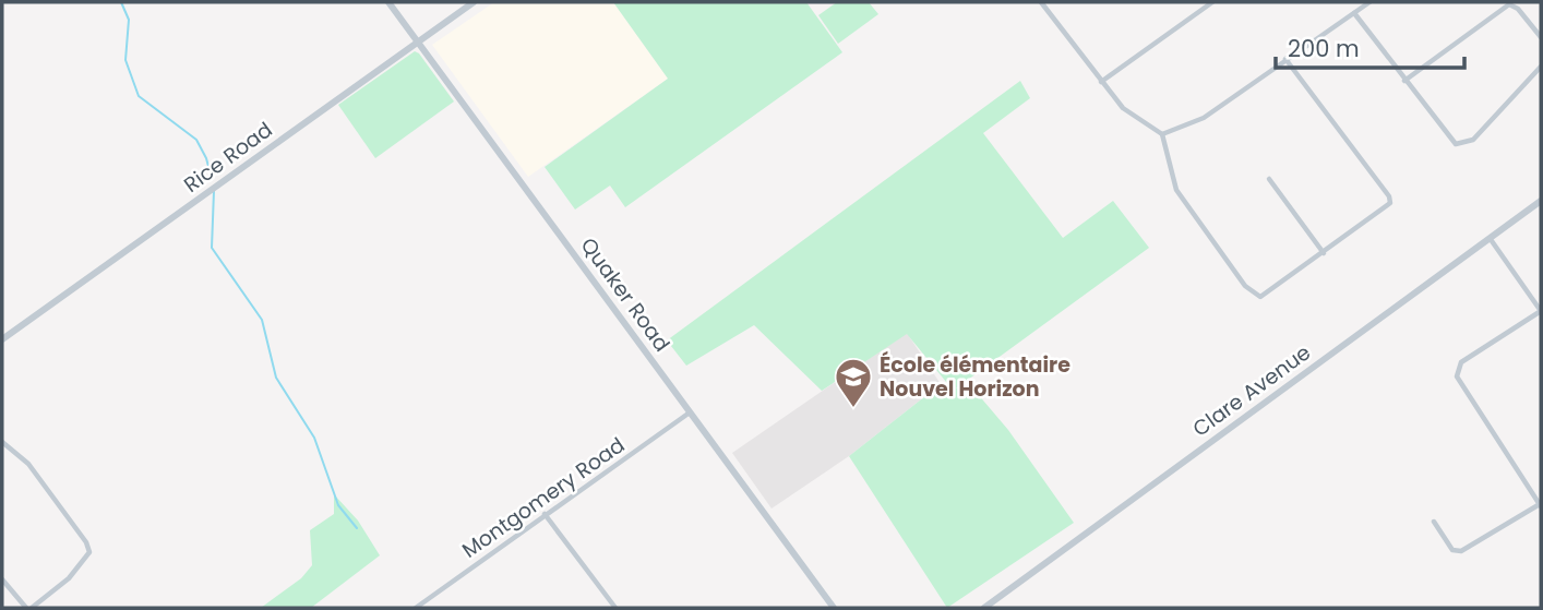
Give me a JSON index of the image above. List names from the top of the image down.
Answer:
{
  "streets": {
    "street": [
      "Rice Road",
      "Quaker Road",
      "Clare Avenue",
      "Montgomery Road"
    ]
  },
  "crossings": [
    ["Rice Road", "Quaker Road"],
    ["Quaker Road", "Montgomery Road"]
  ],
  "places": {
    "school or university": ["École élémentaire Nouvel Horizon"]
  },
  "scale_bar": "200 m"
}
